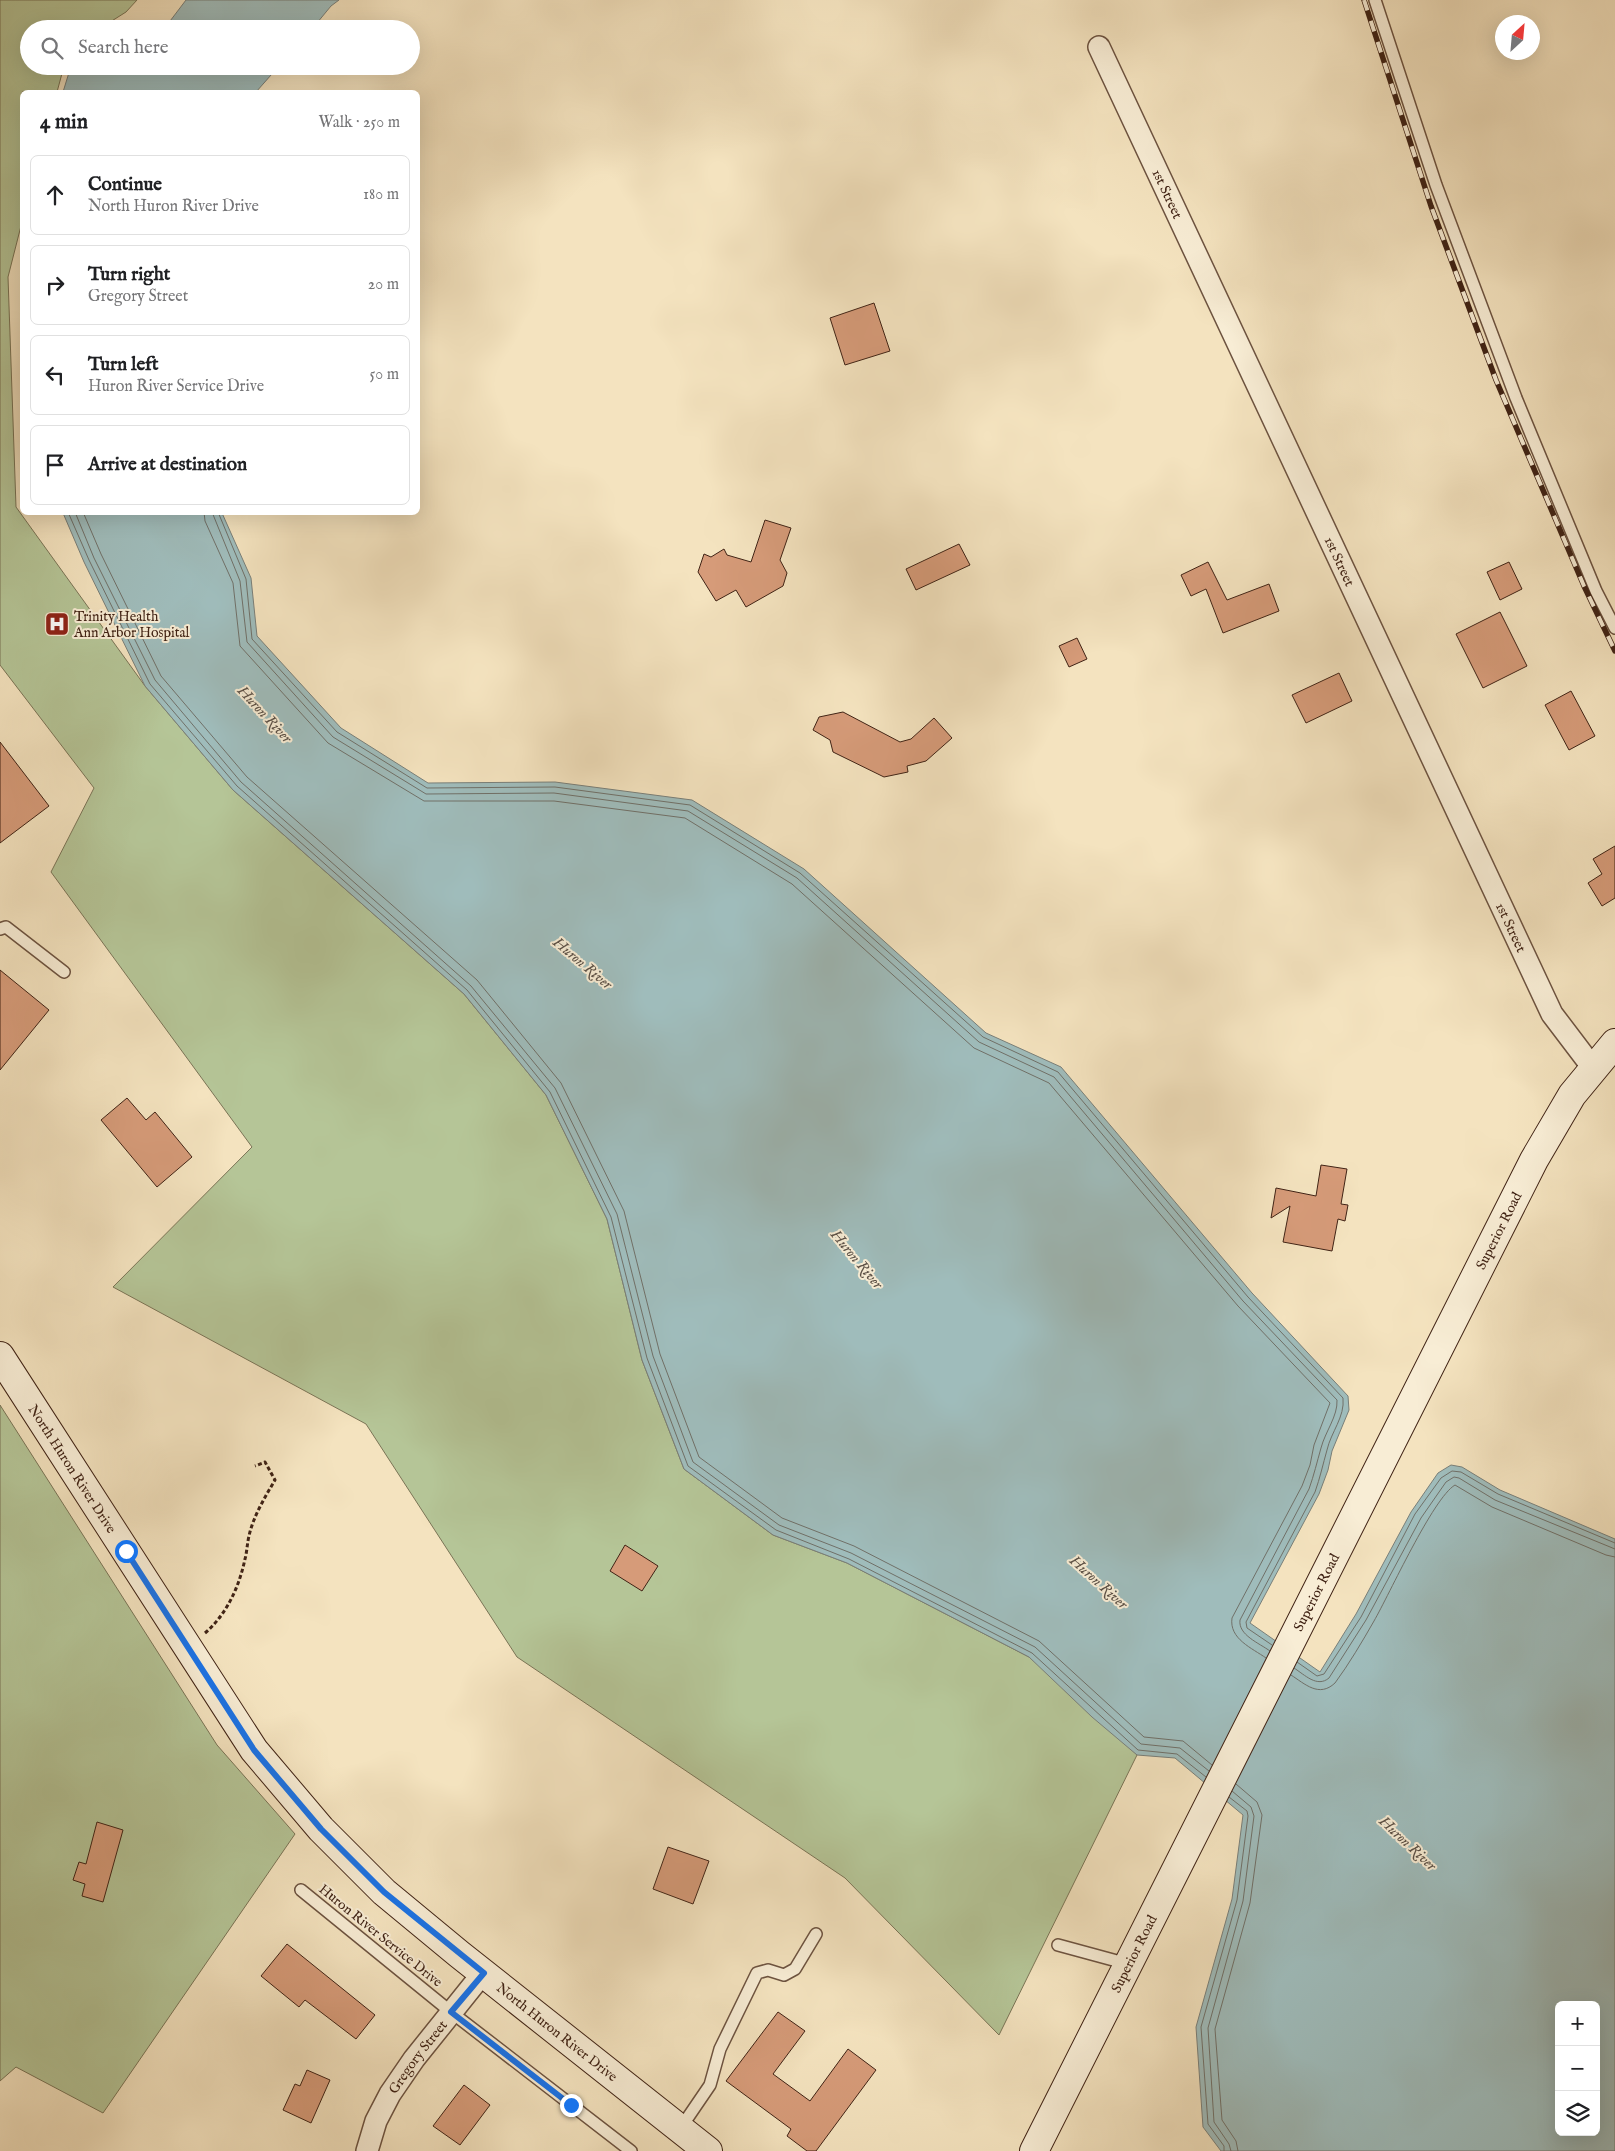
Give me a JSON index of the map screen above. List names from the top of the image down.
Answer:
{
  "streets": {
    "main road": ["Superior Road", "North Huron River Drive"],
    "street": ["1st Street", "Gregory Street"],
    "lane": ["Huron River Service Drive"]
  },
  "crossings": [
    ["1st Street", "Superior Road"],
    ["North Huron River Drive", "Gregory Street"],
    ["Huron River Service Drive", "Gregory Street"]
  ],
  "water": ["Huron River"],
  "places": {
    "hospital": ["Trinity Health Ann Arbor Hospital"]
  },
  "north": "top right",
  "page": {
    "search": "Search here",
    "heading": ["4 min", "Walk · 250 m"],
    "list": [
      ["Continue", "North Huron River Drive", "180 m"],
      ["Turn right", "Gregory Street", "20 m"],
      ["Turn left", "Huron River Service Drive", "50 m"],
      "Arrive at destination"
    ],
    "map_buttons": ["+", "−"]
  }
}
